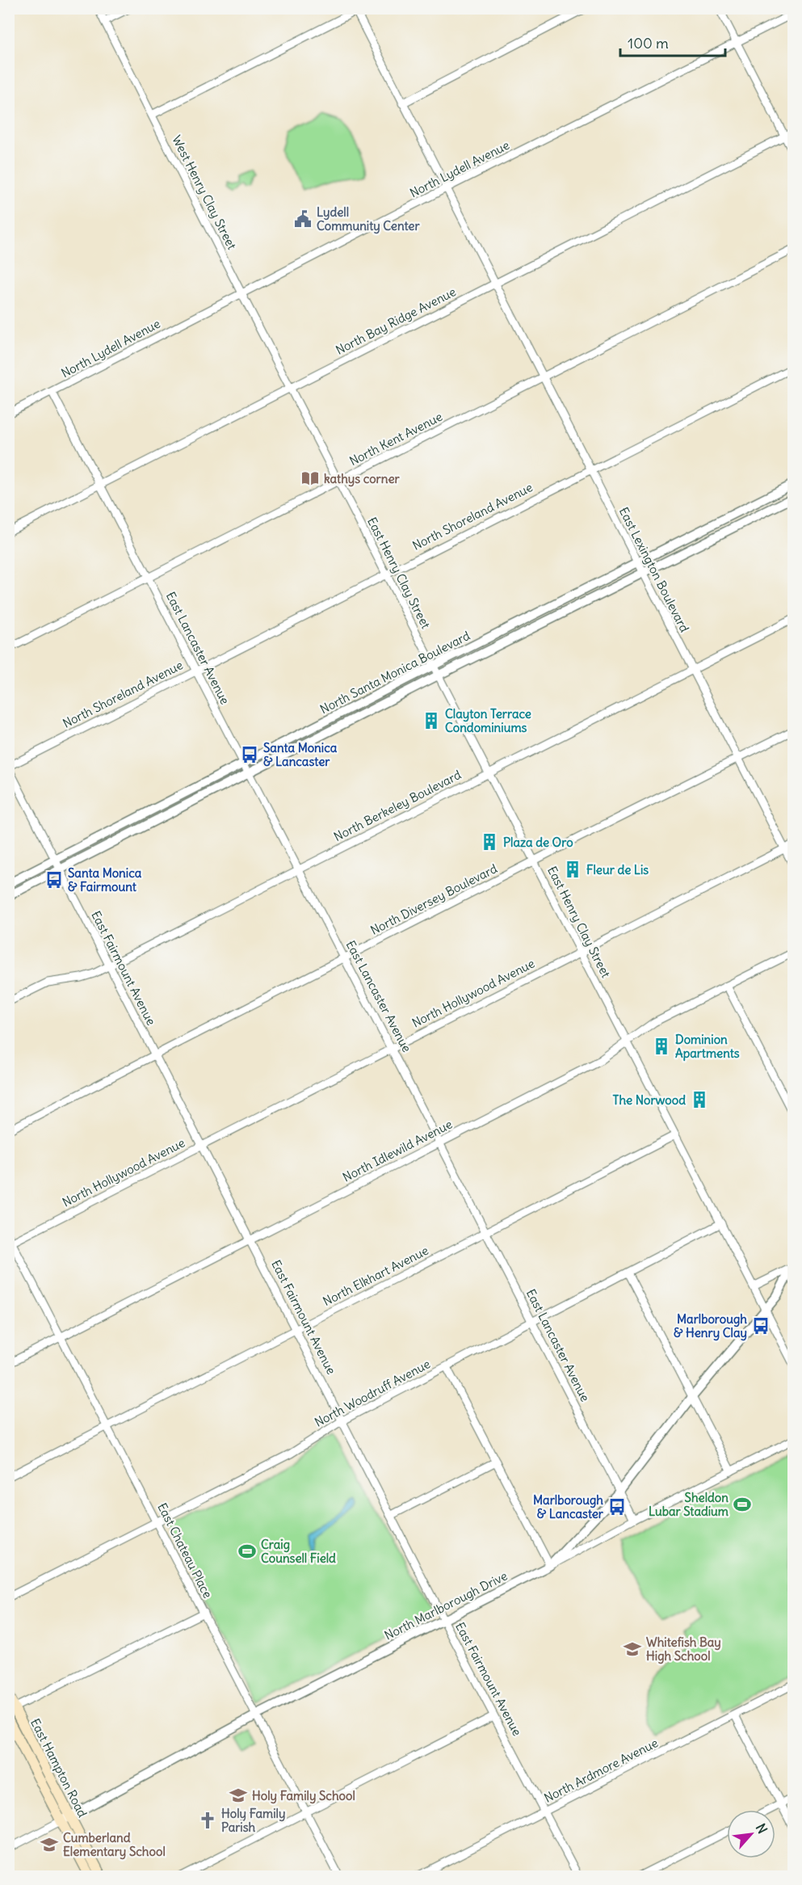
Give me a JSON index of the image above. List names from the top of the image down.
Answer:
{
  "streets": {
    "main road": ["East Hampton Road"],
    "street": [
      "North Lydell Avenue",
      "West Henry Clay Street",
      "North Bay Ridge Avenue",
      "North Kent Avenue",
      "North Shoreland Avenue",
      "East Lexington Boulevard",
      "East Henry Clay Street",
      "East Lancaster Avenue",
      "North Santa Monica Boulevard",
      "North Berkeley Boulevard",
      "North Diversey Boulevard",
      "East Fairmount Avenue",
      "North Hollywood Avenue",
      "North Idlewild Avenue",
      "North Elkhart Avenue",
      "North Woodruff Avenue",
      "East Chateau Place",
      "North Marlborough Drive",
      "North Ardmore Avenue"
    ]
  },
  "crossings": [
    ["North Lydell Avenue", "West Henry Clay Street"],
    ["North Lydell Avenue", "East Lexington Boulevard"],
    ["North Lydell Avenue", "East Lancaster Avenue"],
    ["West Henry Clay Street", "North Bay Ridge Avenue"],
    ["West Henry Clay Street", "East Henry Clay Street"],
    ["North Bay Ridge Avenue", "East Lexington Boulevard"],
    ["North Bay Ridge Avenue", "East Henry Clay Street"],
    ["North Bay Ridge Avenue", "East Lancaster Avenue"],
    ["North Kent Avenue", "East Lexington Boulevard"],
    ["North Kent Avenue", "East Henry Clay Street"],
    ["North Kent Avenue", "East Lancaster Avenue"],
    ["North Shoreland Avenue", "East Lexington Boulevard"],
    ["North Shoreland Avenue", "East Henry Clay Street"],
    ["North Shoreland Avenue", "East Lancaster Avenue"],
    ["North Shoreland Avenue", "East Fairmount Avenue"],
    ["East Lexington Boulevard", "North Santa Monica Boulevard"],
    ["East Lexington Boulevard", "North Berkeley Boulevard"],
    ["East Lexington Boulevard", "North Diversey Boulevard"],
    ["East Lexington Boulevard", "North Hollywood Avenue"],
    ["East Henry Clay Street", "North Santa Monica Boulevard"],
    ["East Henry Clay Street", "North Berkeley Boulevard"],
    ["East Henry Clay Street", "North Diversey Boulevard"],
    ["East Henry Clay Street", "North Hollywood Avenue"],
    ["East Henry Clay Street", "North Idlewild Avenue"],
    ["East Henry Clay Street", "North Elkhart Avenue"],
    ["East Henry Clay Street", "North Woodruff Avenue"],
    ["East Henry Clay Street", "North Marlborough Drive"],
    ["East Lancaster Avenue", "North Santa Monica Boulevard"],
    ["East Lancaster Avenue", "North Berkeley Boulevard"],
    ["East Lancaster Avenue", "North Diversey Boulevard"],
    ["East Lancaster Avenue", "North Hollywood Avenue"],
    ["East Lancaster Avenue", "North Idlewild Avenue"],
    ["East Lancaster Avenue", "North Elkhart Avenue"],
    ["East Lancaster Avenue", "North Woodruff Avenue"],
    ["East Lancaster Avenue", "North Marlborough Drive"],
    ["North Santa Monica Boulevard", "East Fairmount Avenue"],
    ["North Berkeley Boulevard", "East Fairmount Avenue"],
    ["North Diversey Boulevard", "East Fairmount Avenue"],
    ["East Fairmount Avenue", "North Hollywood Avenue"],
    ["East Fairmount Avenue", "North Idlewild Avenue"],
    ["East Fairmount Avenue", "North Elkhart Avenue"],
    ["East Fairmount Avenue", "North Woodruff Avenue"],
    ["East Fairmount Avenue", "North Marlborough Drive"],
    ["East Fairmount Avenue", "North Ardmore Avenue"],
    ["North Hollywood Avenue", "East Chateau Place"],
    ["North Idlewild Avenue", "East Chateau Place"],
    ["North Elkhart Avenue", "East Chateau Place"],
    ["North Woodruff Avenue", "East Chateau Place"],
    ["East Chateau Place", "North Marlborough Drive"],
    ["North Marlborough Drive", "East Hampton Road"]
  ],
  "places": {
    "public building": ["Lydell Community Center"],
    "library": ["kathys corner"],
    "building": [
      "Clayton Terrace Condominiums",
      "Plaza de Oro",
      "Fleur de Lis",
      "Dominion Apartments",
      "The Norwood"
    ],
    "bus stop": [
      "Santa Monica & Lancaster",
      "Santa Monica & Fairmount",
      "Marlborough & Henry Clay",
      "Marlborough & Lancaster"
    ],
    "sports": ["Sheldon Lubar Stadium", "Craig Counsell Field"],
    "school or university": ["Whitefish Bay High School", "Holy Family School", "Cumberland Elementary School"],
    "church": ["Holy Family Parish"]
  },
  "scale_bar": "100 m",
  "north": "top right"
}
